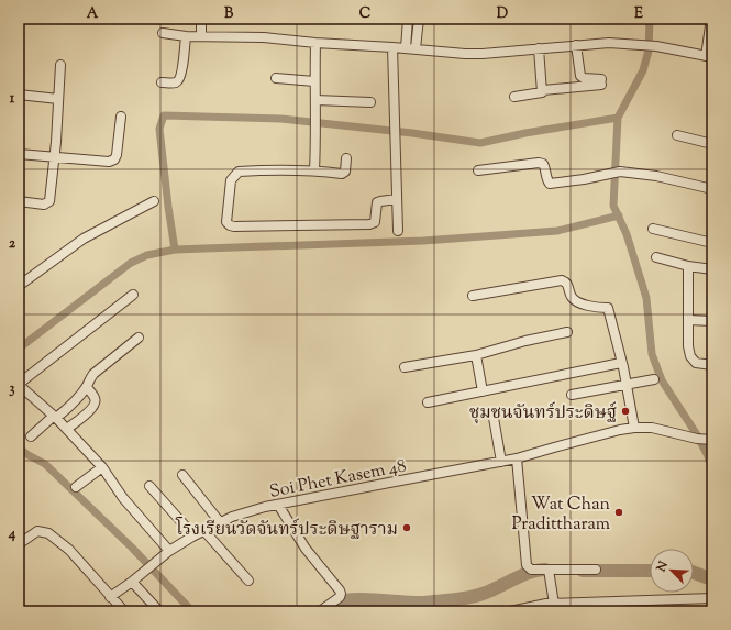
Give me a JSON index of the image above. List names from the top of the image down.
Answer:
{
  "streets": {
    "street": ["Soi Phet Kasem 48"]
  },
  "places": ["ชุมชนจันทร์ประดิษฐ์", "Wat Chan Pradittharam", "โรงเรียนวัดจันทร์ประดิษฐาราม"],
  "north": "top left",
  "grid": {
    "columns": [
      "A",
      "B",
      "C",
      "D",
      "E"
    ],
    "rows": [
      "1",
      "2",
      "3",
      "4"
    ]
  }
}
